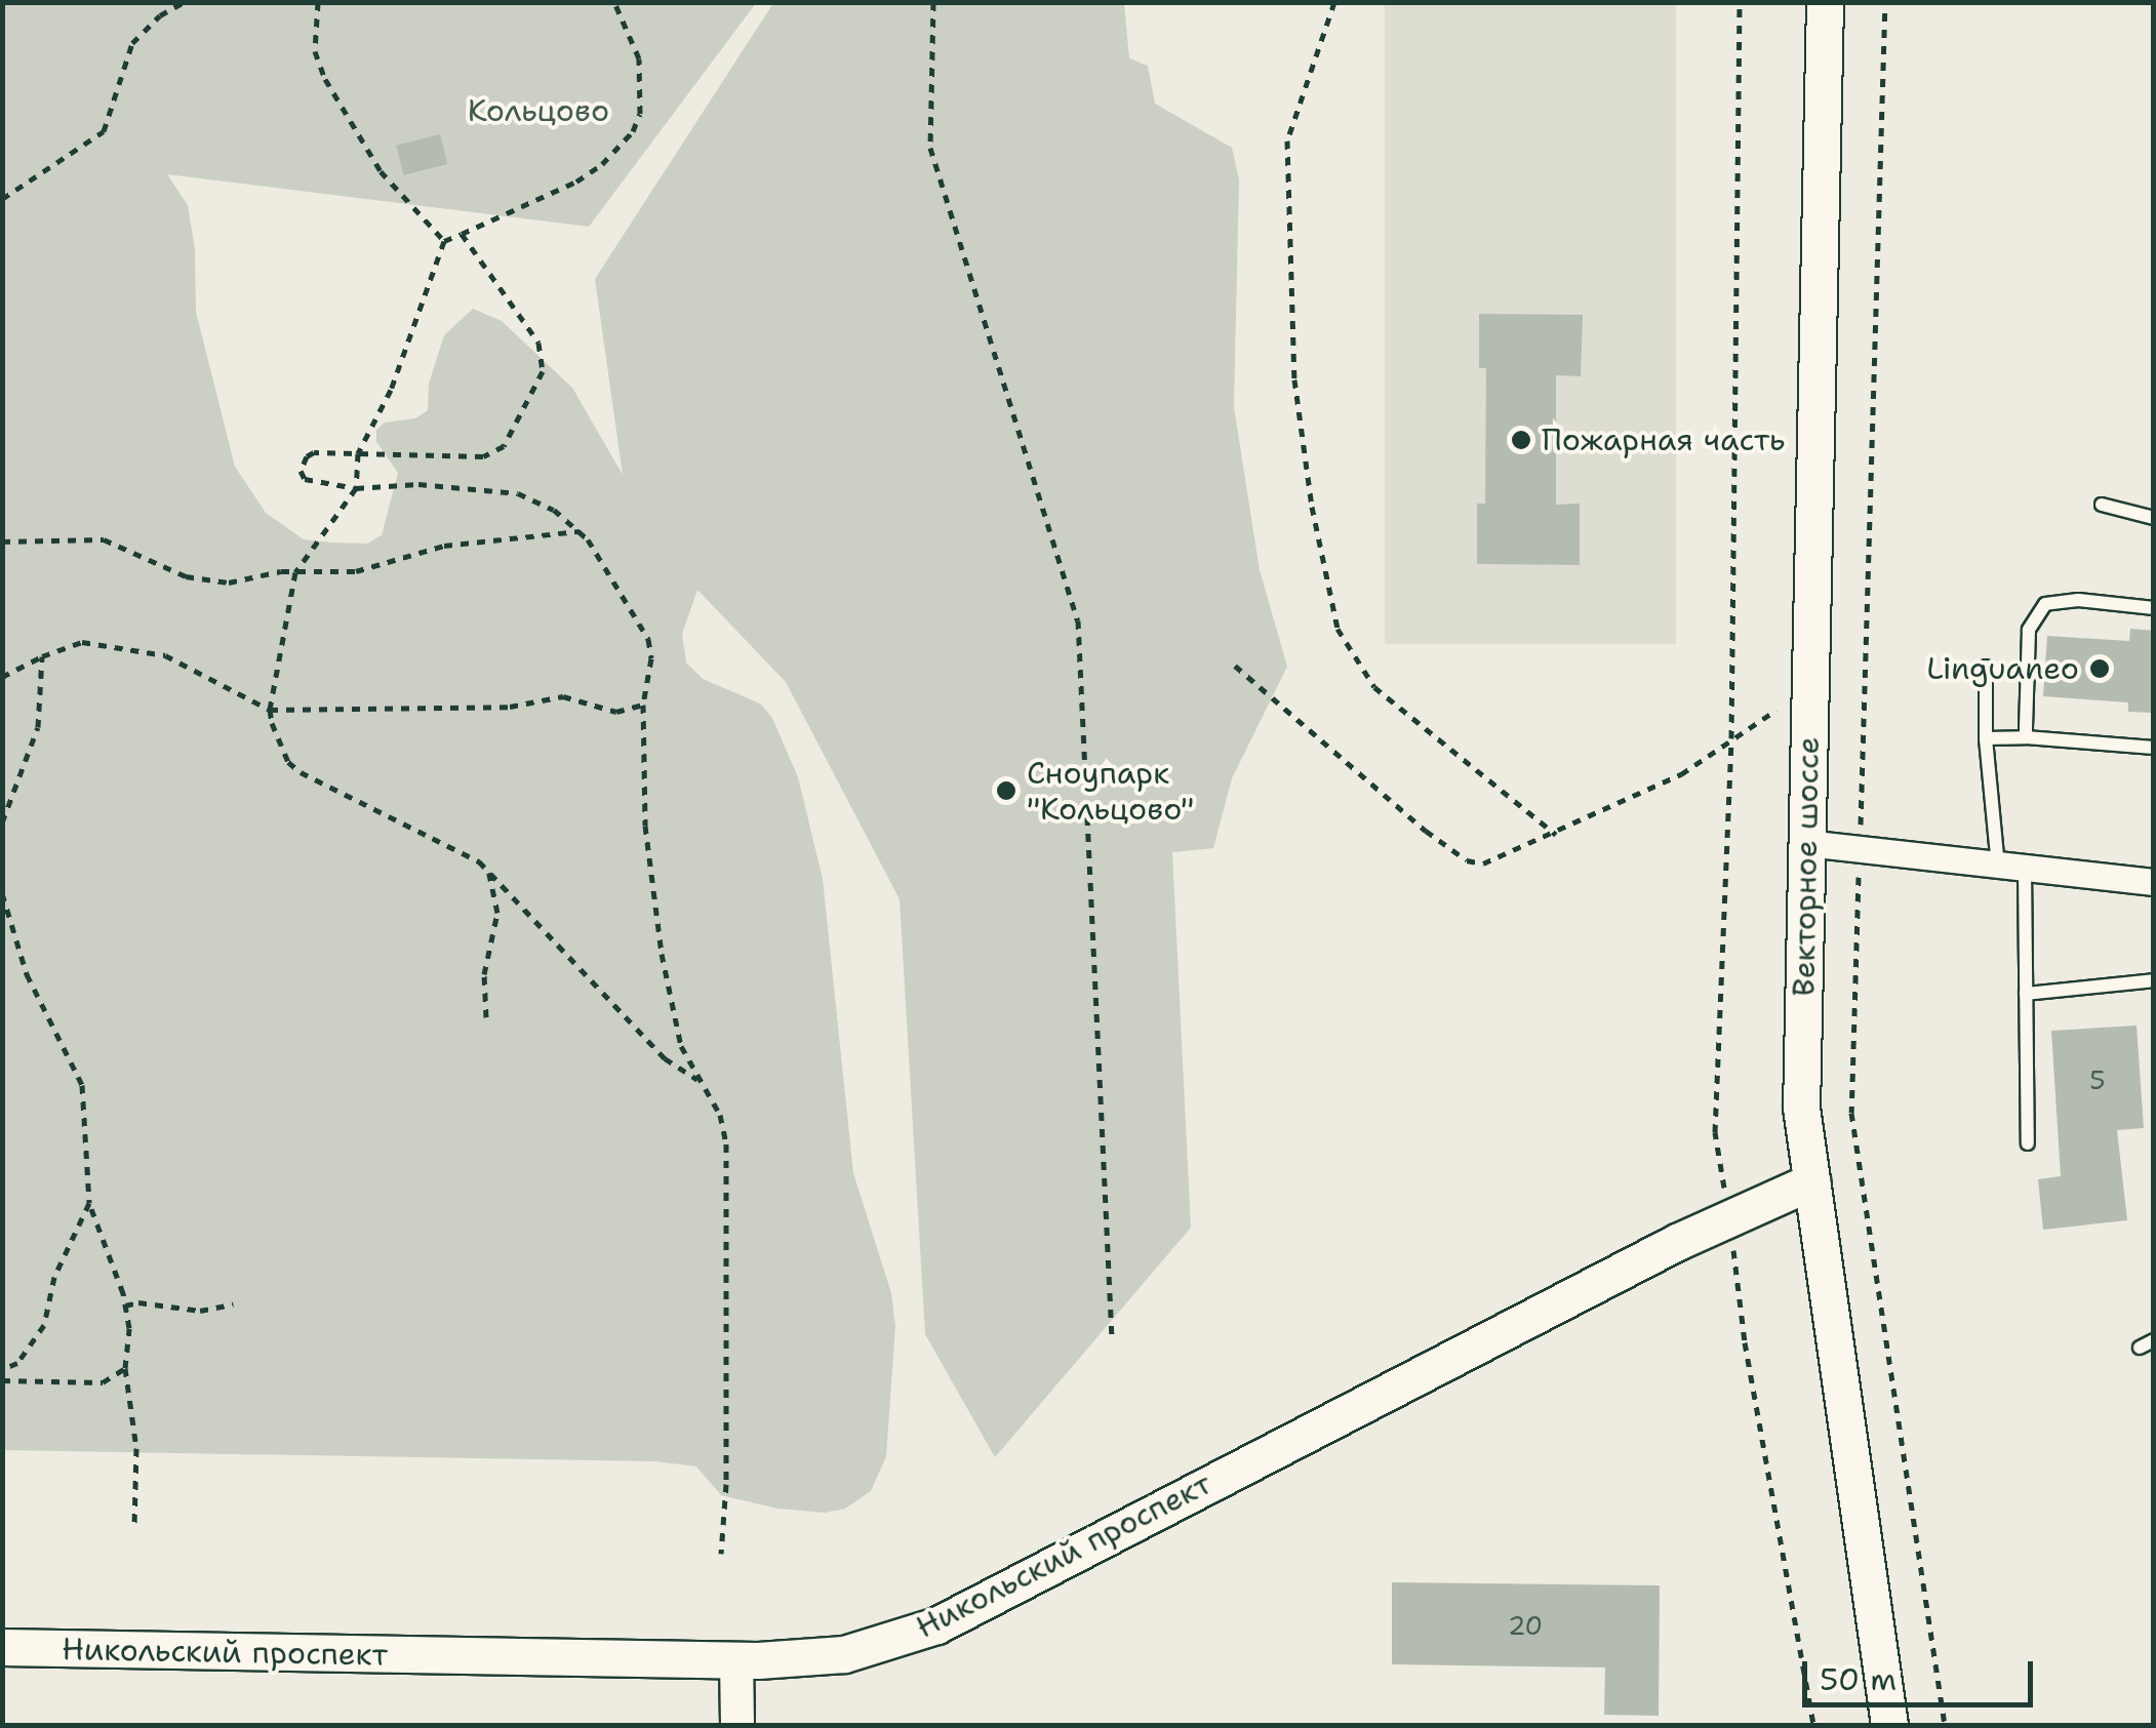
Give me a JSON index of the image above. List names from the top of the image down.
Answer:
{
  "streets": {
    "main road": ["Векторное шоссе", "Никольский проспект"]
  },
  "crossings": [
    ["Векторное шоссе", "Никольский проспект"]
  ],
  "parks": ["Кольцово"],
  "places": ["Пожарная часть", "Linguaneo", "Сноупарк \"Кольцово\""],
  "house_numbers": ["5", "20"],
  "scale_bar": "50 m"
}
